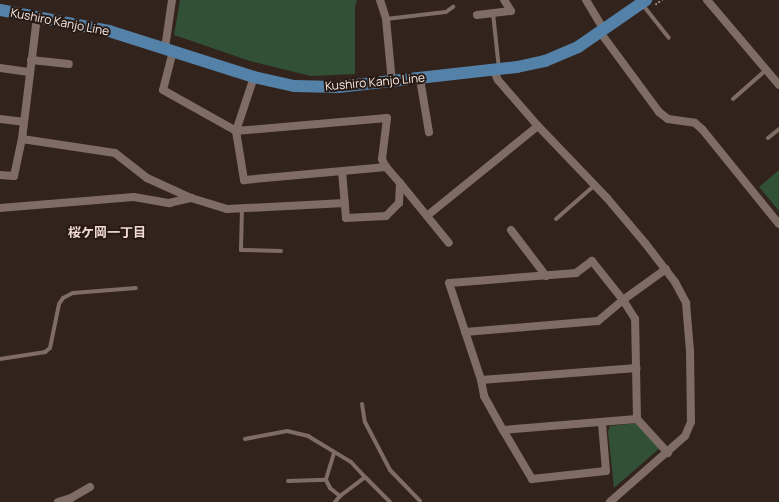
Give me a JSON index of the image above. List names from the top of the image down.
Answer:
{
  "streets": {
    "main road": ["Kushiro Kanjo Line"]
  },
  "districts": ["桜ケ岡一丁目"]
}
